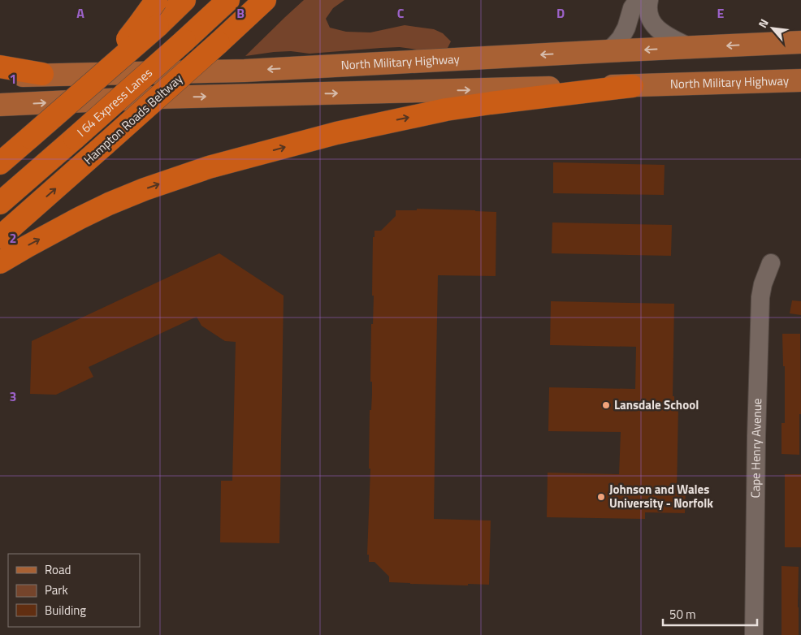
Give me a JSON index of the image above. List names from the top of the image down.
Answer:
{
  "streets": {
    "highway": ["I 64 Express Lanes", "Hampton Roads Beltway"],
    "main road": ["North Military Highway"],
    "street": ["Cape Henry Avenue"]
  },
  "places": ["Lansdale School", "Johnson and Wales University - Norfolk"],
  "legend": ["Road", "Park", "Building"],
  "scale_bar": "50 m",
  "north": "top left",
  "grid": {
    "columns": [
      "A",
      "B",
      "C",
      "D",
      "E"
    ],
    "rows": ["1", "2", "3"]
  }
}
